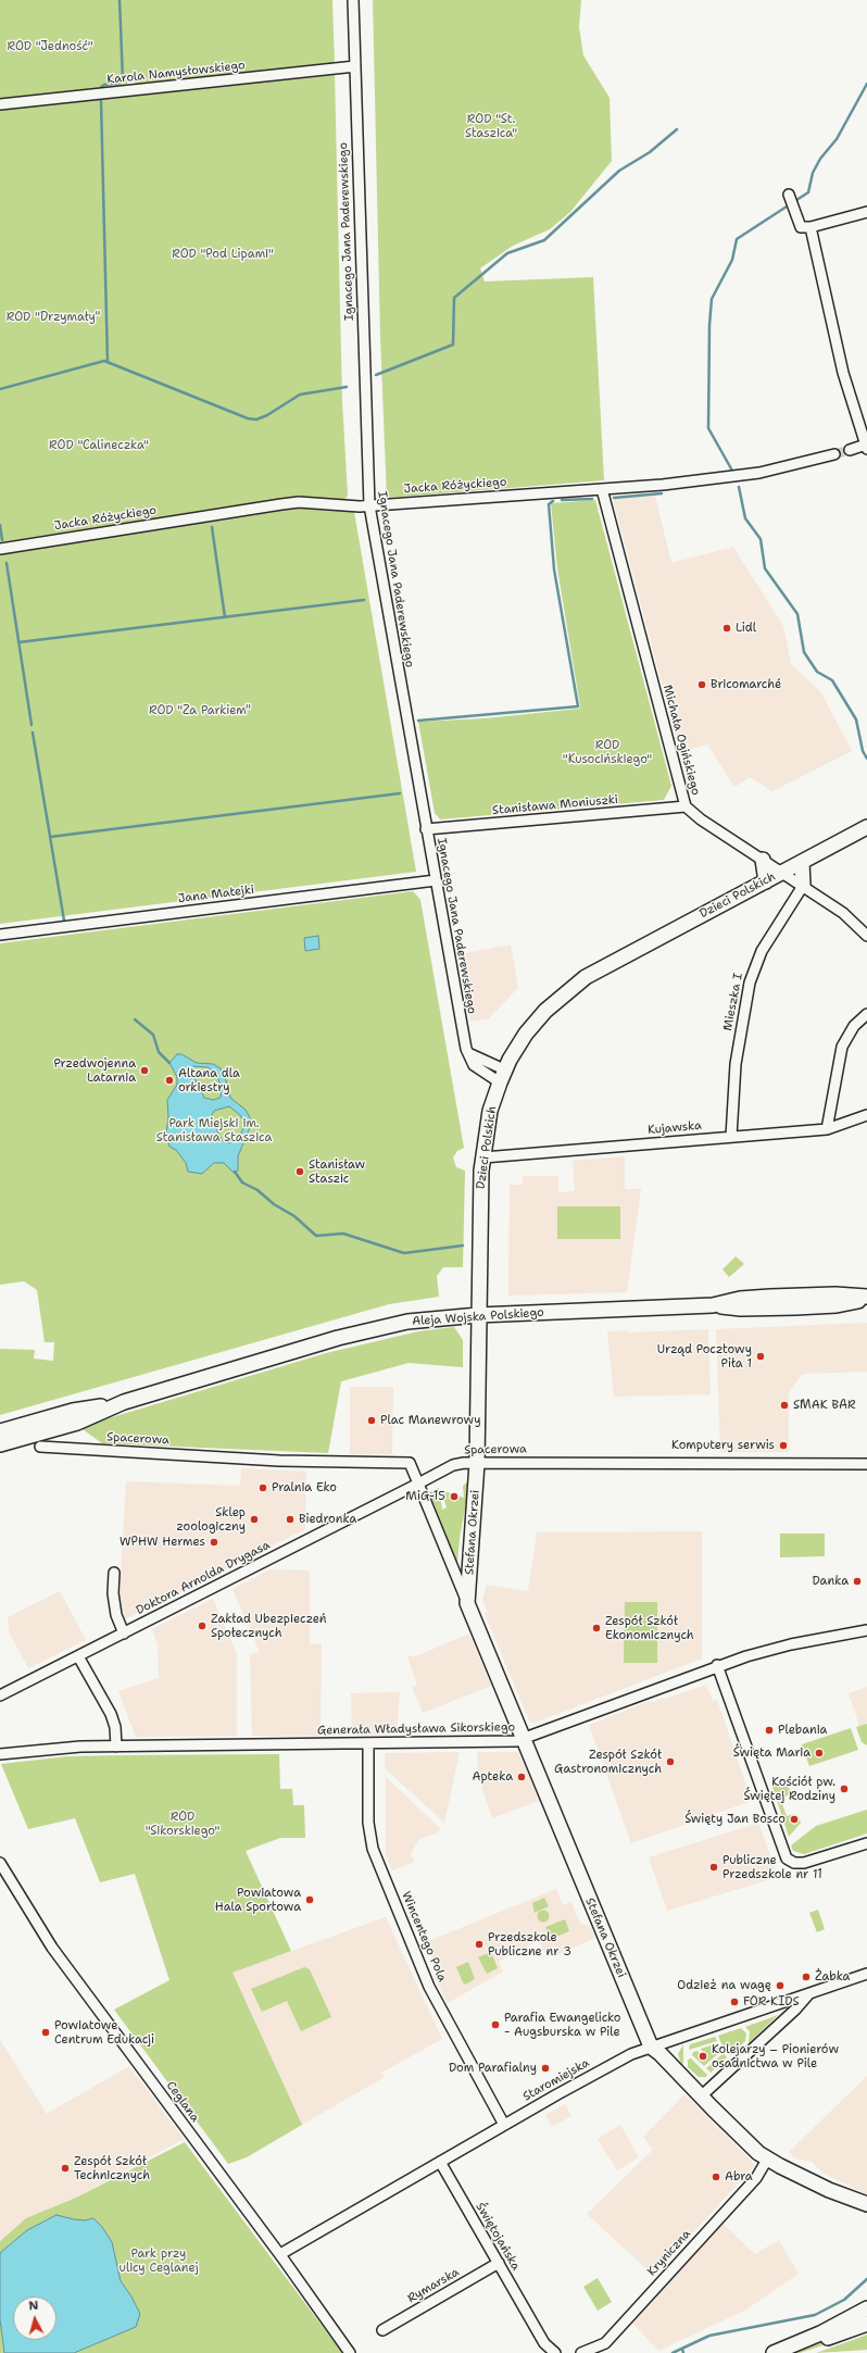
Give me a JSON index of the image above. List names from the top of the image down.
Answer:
{
  "streets": {
    "street": [
      "Karola Namysłowskiego",
      "Ignacego Jana Paderewskiego",
      "Jacka Różyckiego",
      "Michała Ogińskiego",
      "Stanisława Moniuszki",
      "Jana Matejki",
      "Dzieci Polskich",
      "Mieszka I",
      "Kujawska",
      "Aleja Wojska Polskiego",
      "Spacerowa",
      "Stefana Okrzei",
      "Doktora Arnolda Drygasa",
      "Generała Władysława Sikorskiego",
      "Wincentego Pola",
      "Staromiejska",
      "Ceglana",
      "Świętojańska",
      "Kryniczna",
      "Rymarska"
    ]
  },
  "crossings": [
    ["Karola Namysłowskiego", "Ignacego Jana Paderewskiego"],
    ["Ignacego Jana Paderewskiego", "Jacka Różyckiego"],
    ["Ignacego Jana Paderewskiego", "Stanisława Moniuszki"],
    ["Ignacego Jana Paderewskiego", "Jana Matejki"],
    ["Ignacego Jana Paderewskiego", "Dzieci Polskich"],
    ["Jacka Różyckiego", "Michała Ogińskiego"],
    ["Michała Ogińskiego", "Stanisława Moniuszki"],
    ["Michała Ogińskiego", "Dzieci Polskich"],
    ["Michała Ogińskiego", "Mieszka I"],
    ["Dzieci Polskich", "Kujawska"],
    ["Dzieci Polskich", "Aleja Wojska Polskiego"],
    ["Dzieci Polskich", "Spacerowa"],
    ["Dzieci Polskich", "Stefana Okrzei"],
    ["Mieszka I", "Kujawska"],
    ["Spacerowa", "Stefana Okrzei"],
    ["Spacerowa", "Doktora Arnolda Drygasa"],
    ["Stefana Okrzei", "Doktora Arnolda Drygasa"],
    ["Stefana Okrzei", "Generała Władysława Sikorskiego"],
    ["Stefana Okrzei", "Staromiejska"],
    ["Stefana Okrzei", "Kryniczna"],
    ["Generała Władysława Sikorskiego", "Wincentego Pola"],
    ["Wincentego Pola", "Staromiejska"],
    ["Staromiejska", "Ceglana"],
    ["Staromiejska", "Świętojańska"],
    ["Świętojańska", "Rymarska"]
  ],
  "parks": [
    "ROD \"Jedność\"",
    "ROD \"St. Staszica\"",
    "ROD \"Pod Lipami\"",
    "ROD \"Drzymały\"",
    "ROD \"Calineczka\"",
    "ROD \"Za Parkiem\"",
    "ROD \"Kusocińskiego\"",
    "Park Miejski im. Stanisława Staszica",
    "ROD \"Sikorskiego\"",
    "Park przy ulicy Ceglanej"
  ],
  "places": [
    "Lidl",
    "Bricomarché",
    "Przedwojenna Latarnia",
    "Altana dla orkiestry",
    "Stanisław Staszic",
    "Urząd Pocztowy Piła 1",
    "SMAK BAR",
    "Plac Manewrowy",
    "Komputery serwis",
    "Pralnia Eko",
    "MiG-15",
    "Sklep zoologiczny",
    "Biedronka",
    "WPHW Hermes",
    "Danka",
    "Zakład Ubezpieczeń Społecznych",
    "Zespół Szkół Ekonomicznych",
    "Plebania",
    "Święta Maria",
    "Zespół Szkół Gastronomicznych",
    "Apteka",
    "Kościół pw. Świętej Rodziny",
    "Święty Jan Bosco",
    "Publiczne Przedszkole nr 11",
    "Powiatowa Hala Sportowa",
    "Przedszkole Publiczne nr 3",
    "Żabka",
    "Odzież na wagę",
    "FOR KIDS",
    "Parafia Ewangelicko - Augsburska w Pile",
    "Powiatowe Centrum Edukacji",
    "Kolejarzy – Pionierów osadnictwa w Pile",
    "Dom Parafialny",
    "Zespół Szkół Technicznych",
    "Abra"
  ],
  "north": "top"
}
